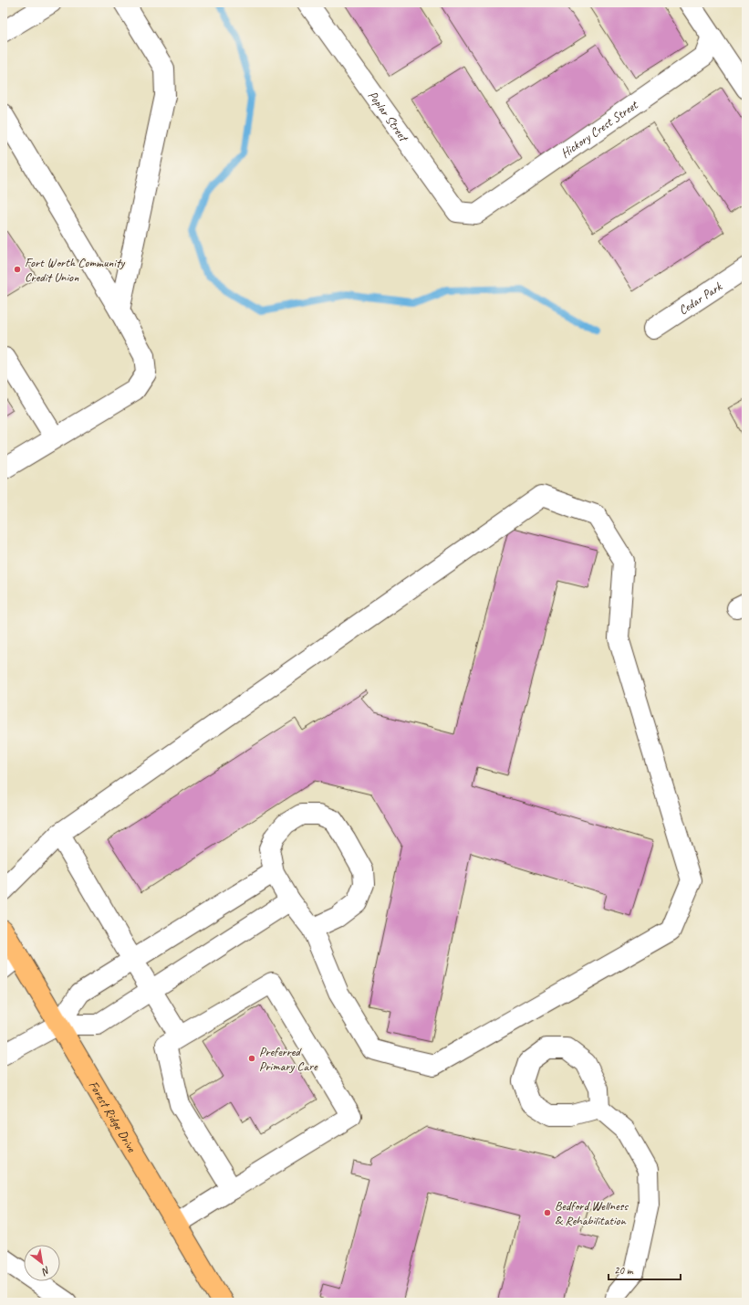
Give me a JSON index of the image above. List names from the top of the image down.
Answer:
{
  "streets": {
    "main road": ["Forest Ridge Drive"],
    "street": ["Poplar Street", "Hickory Crest Street", "Cedar Park"]
  },
  "crossings": [
    ["Poplar Street", "Hickory Crest Street"]
  ],
  "places": ["Fort Worth Community Credit Union", "Preferred Primary Care", "Bedford Wellness & Rehabilitation"],
  "scale_bar": "20 m",
  "north": "bottom right"
}
